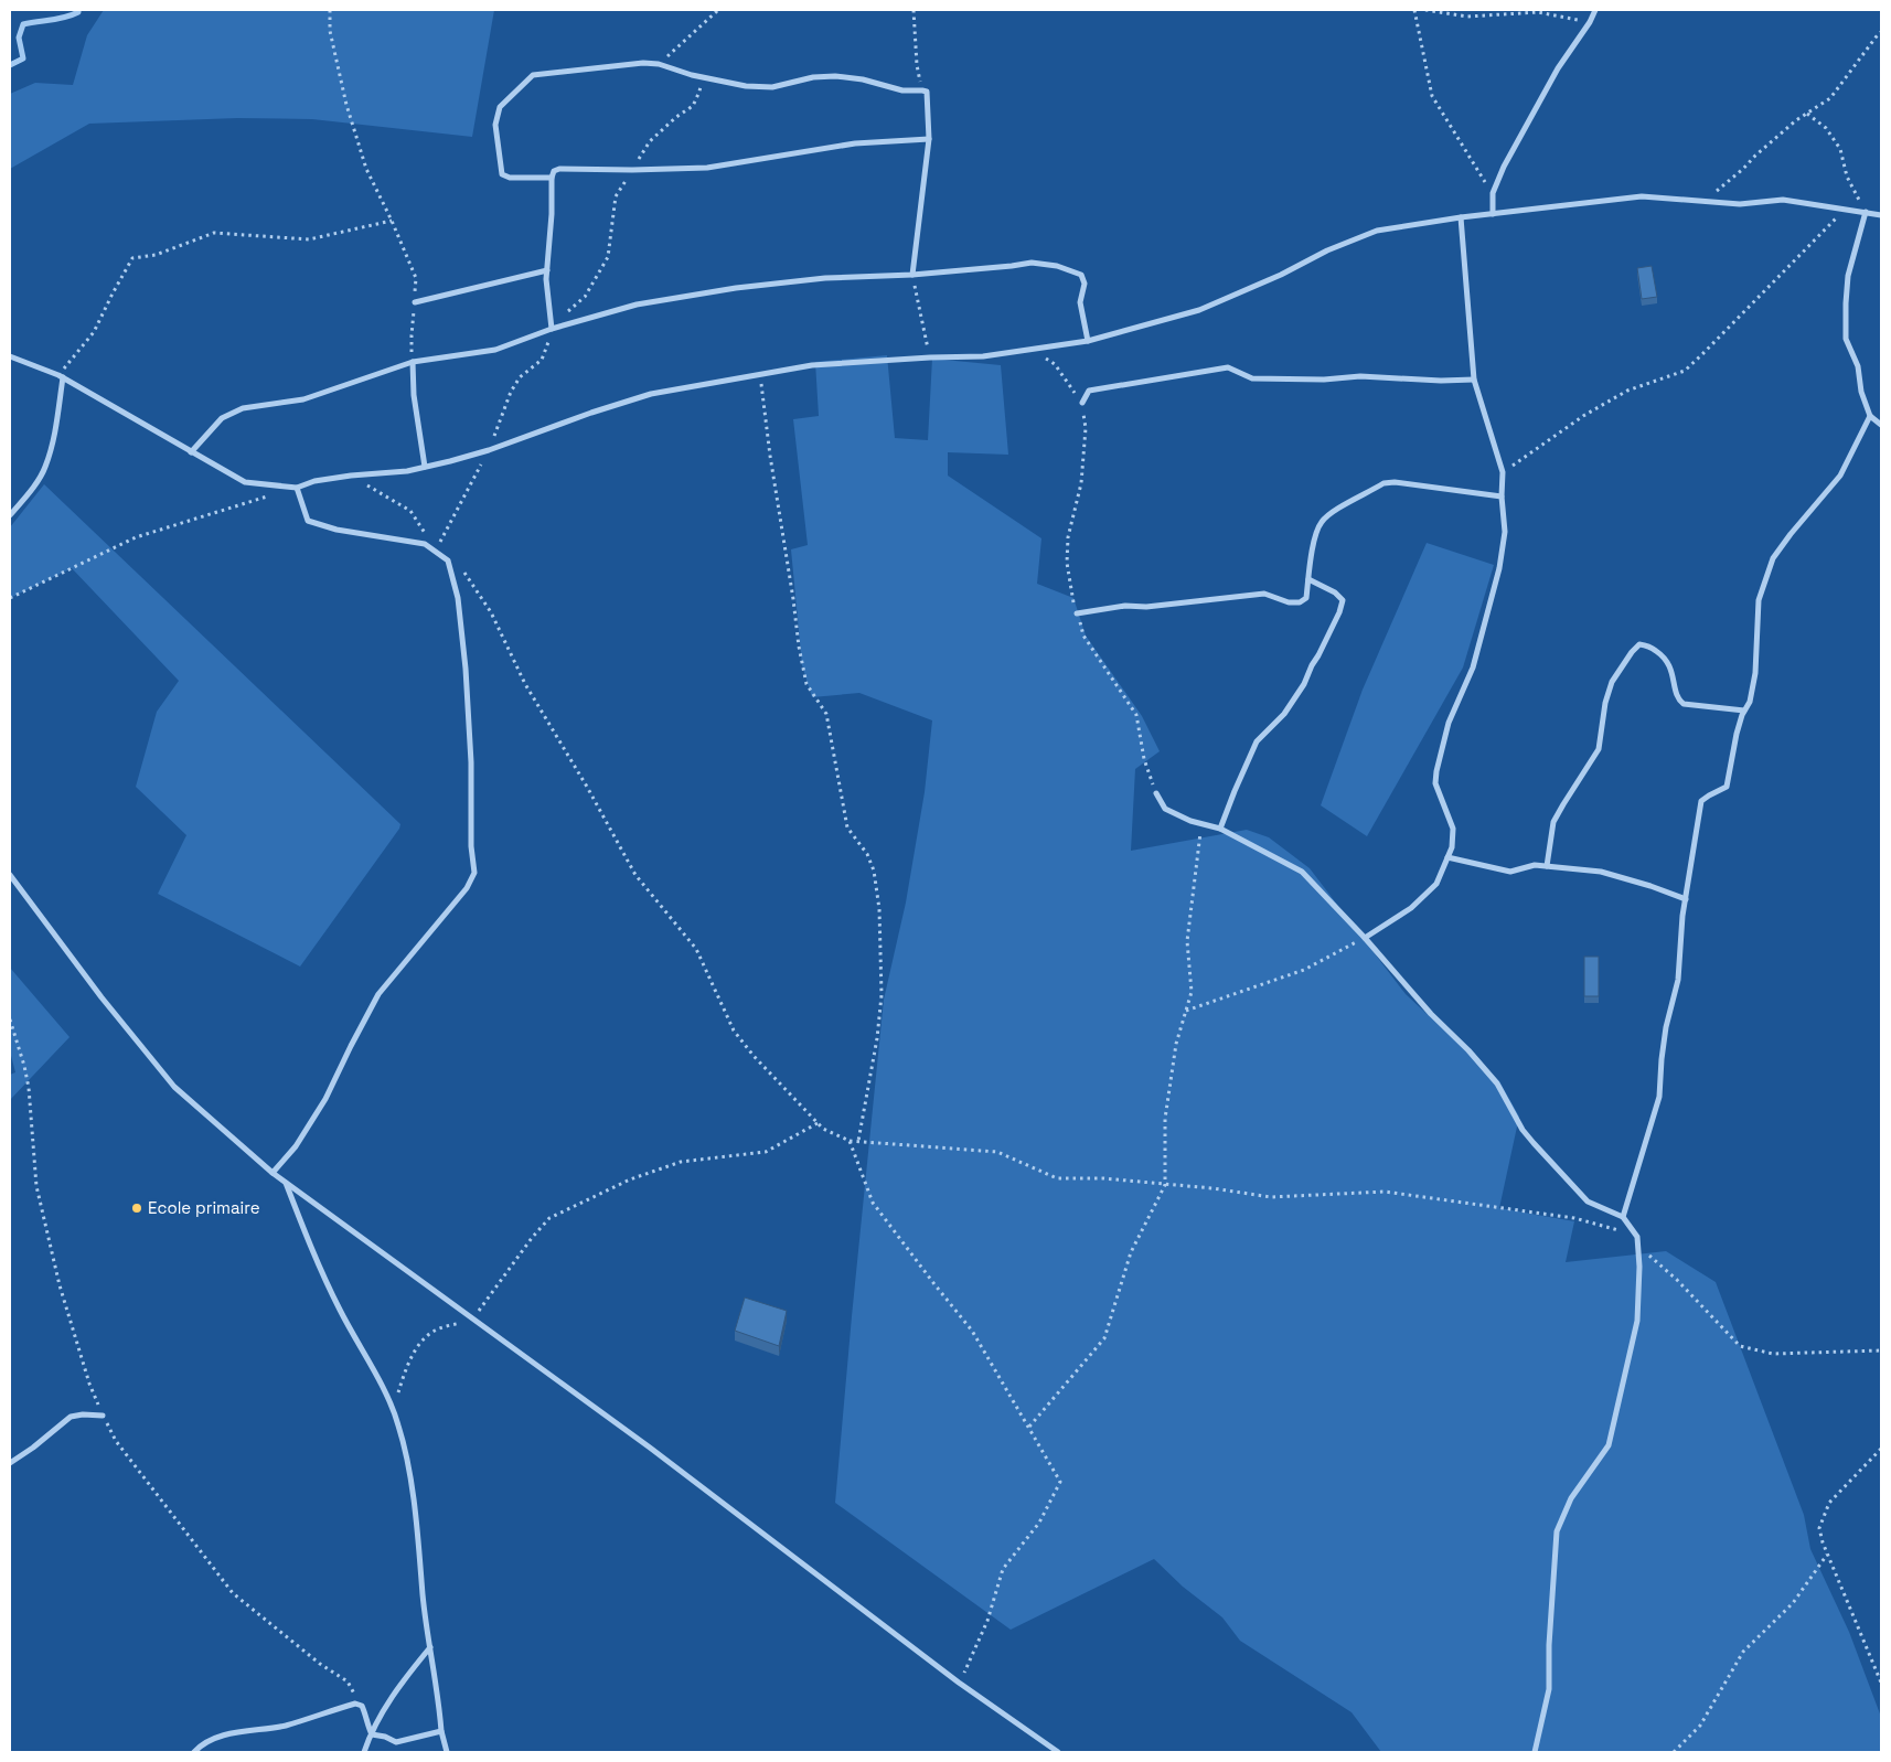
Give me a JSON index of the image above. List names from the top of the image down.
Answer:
{
  "places": ["Ecole primaire"]
}
